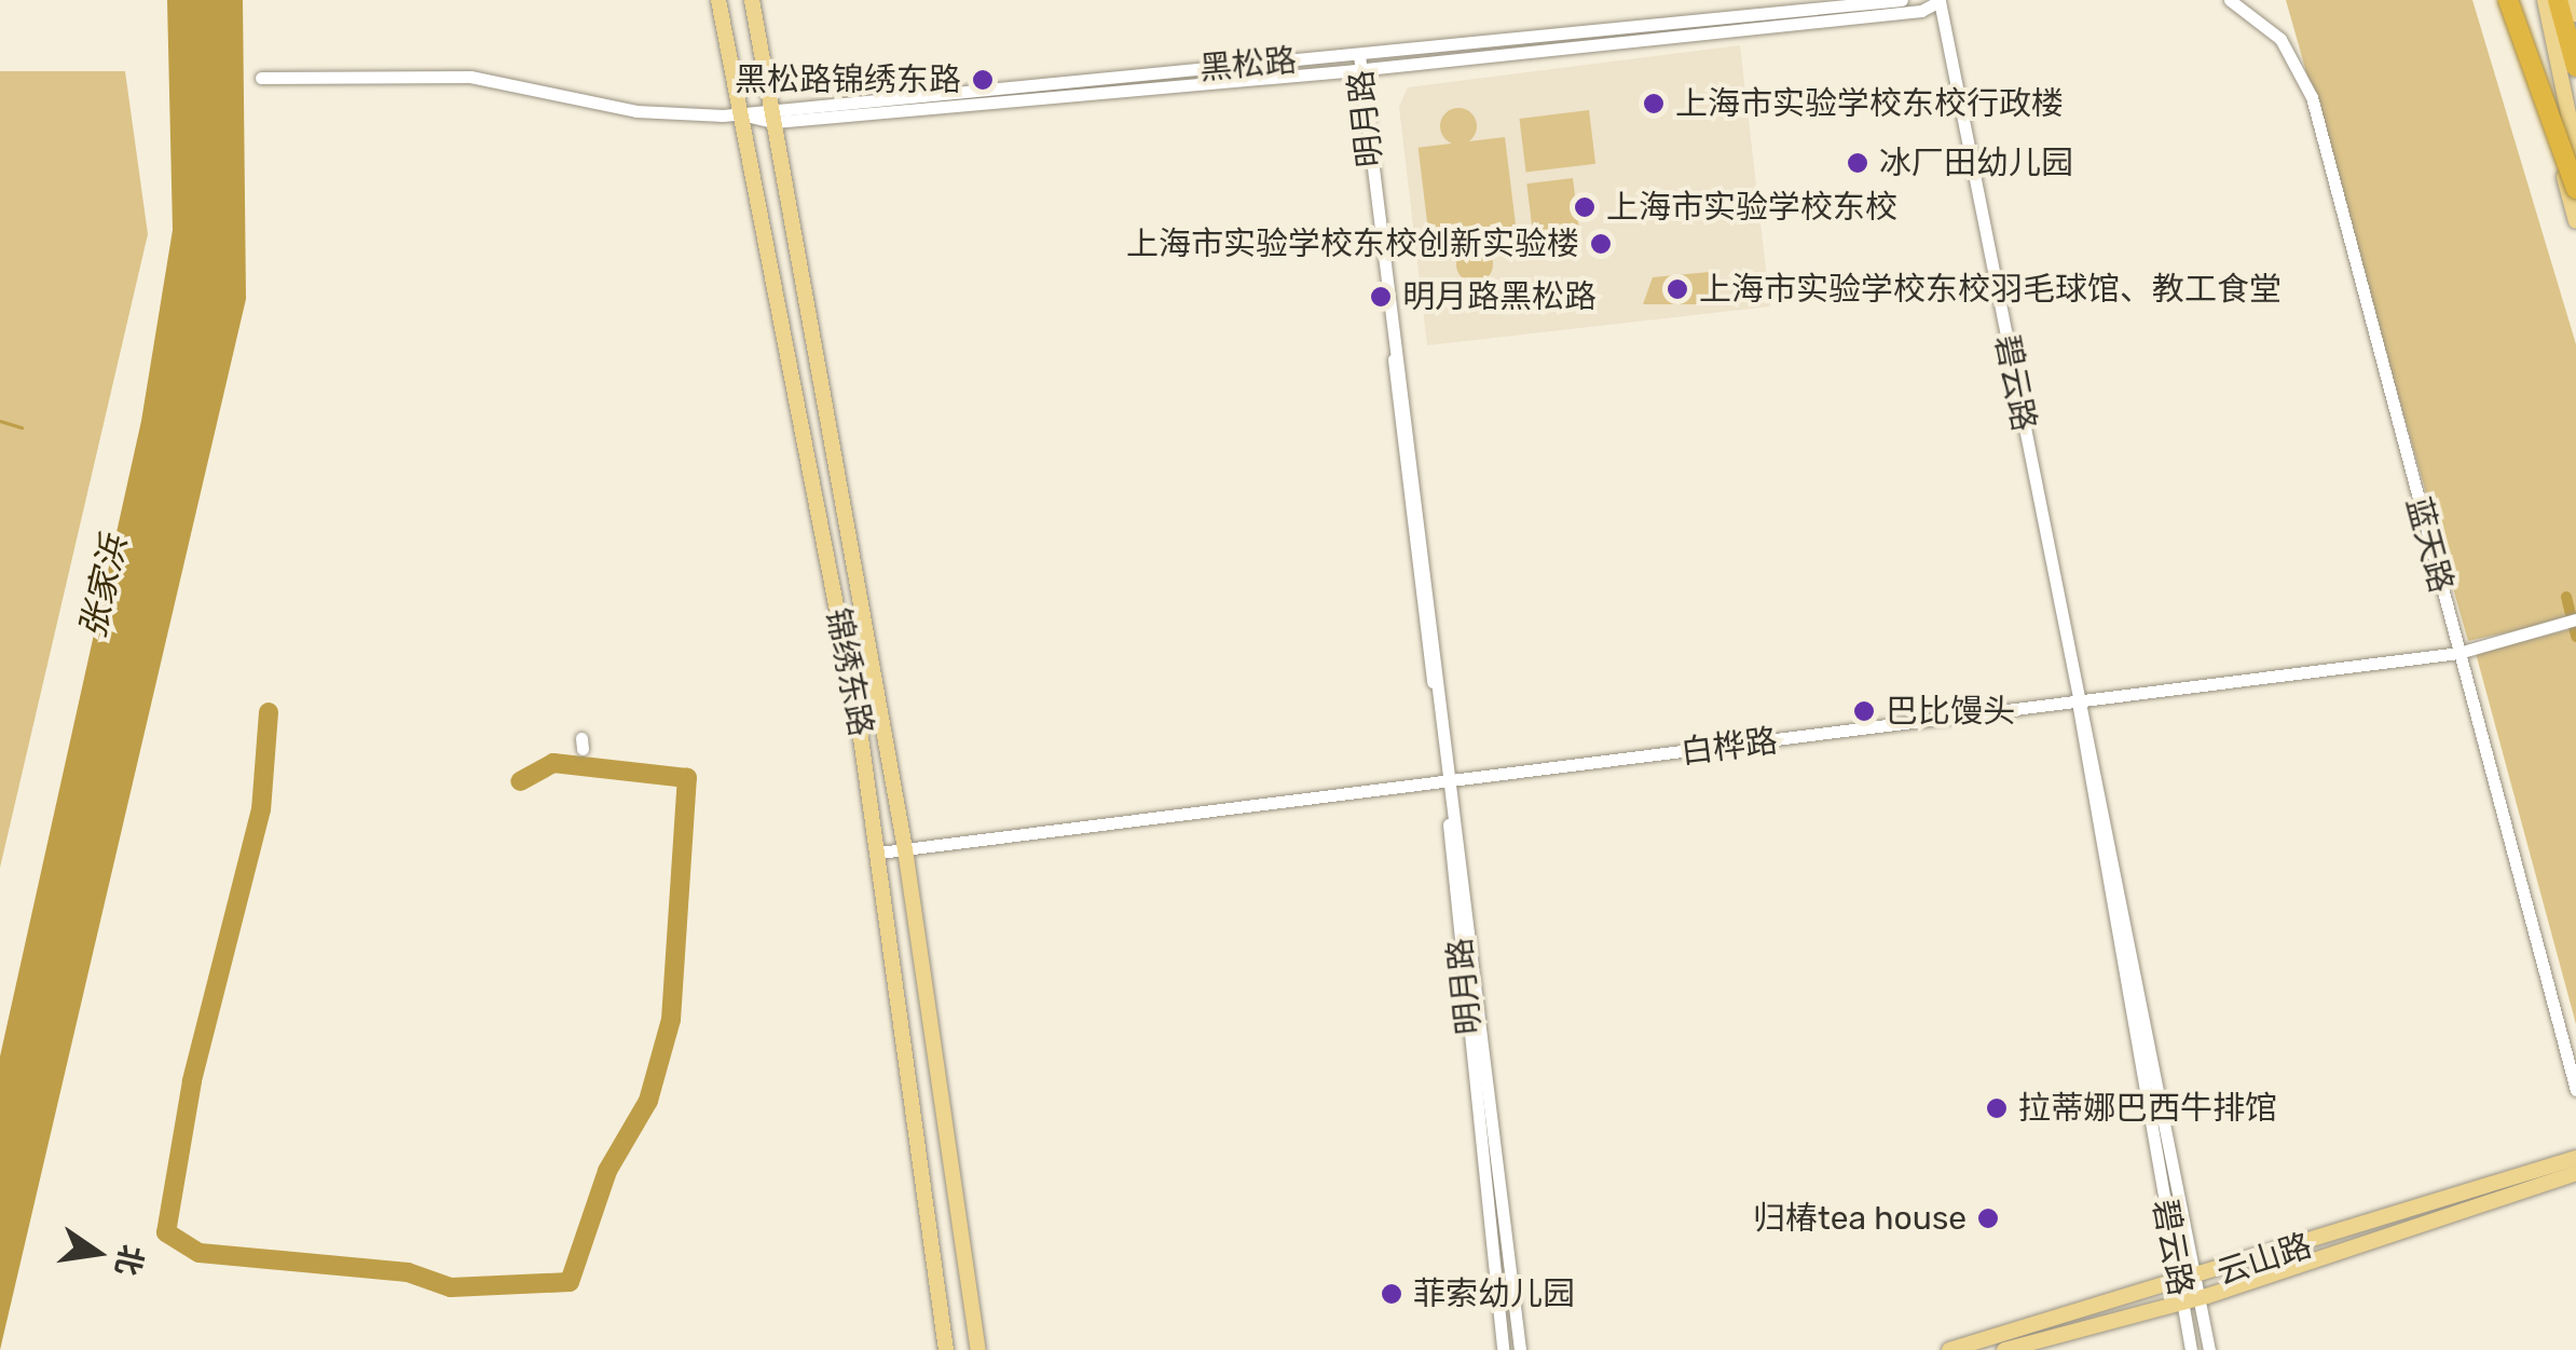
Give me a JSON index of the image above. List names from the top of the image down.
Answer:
{
  "streets": {
    "main road": ["锦绣东路", "云山路"],
    "street": [
      "黑松路",
      "明月路",
      "碧云路",
      "蓝天路",
      "白桦路"
    ]
  },
  "crossings": [
    ["黑松路", "明月路"],
    ["黑松路", "锦绣东路"],
    ["明月路", "白桦路"],
    ["碧云路", "白桦路"],
    ["碧云路", "云山路"],
    ["蓝天路", "白桦路"],
    ["锦绣东路", "白桦路"]
  ],
  "water": ["张家浜"],
  "places": [
    "黑松路锦绣东路",
    "上海市实验学校东校行政楼",
    "冰厂田幼儿园",
    "上海市实验学校东校",
    "上海市实验学校东校创新实验楼",
    "上海市实验学校东校羽毛球馆、教工食堂",
    "明月路黑松路",
    "巴比馒头",
    "拉蒂娜巴西牛排馆",
    "归椿tea house",
    "菲索幼儿园"
  ],
  "north": "right"
}
